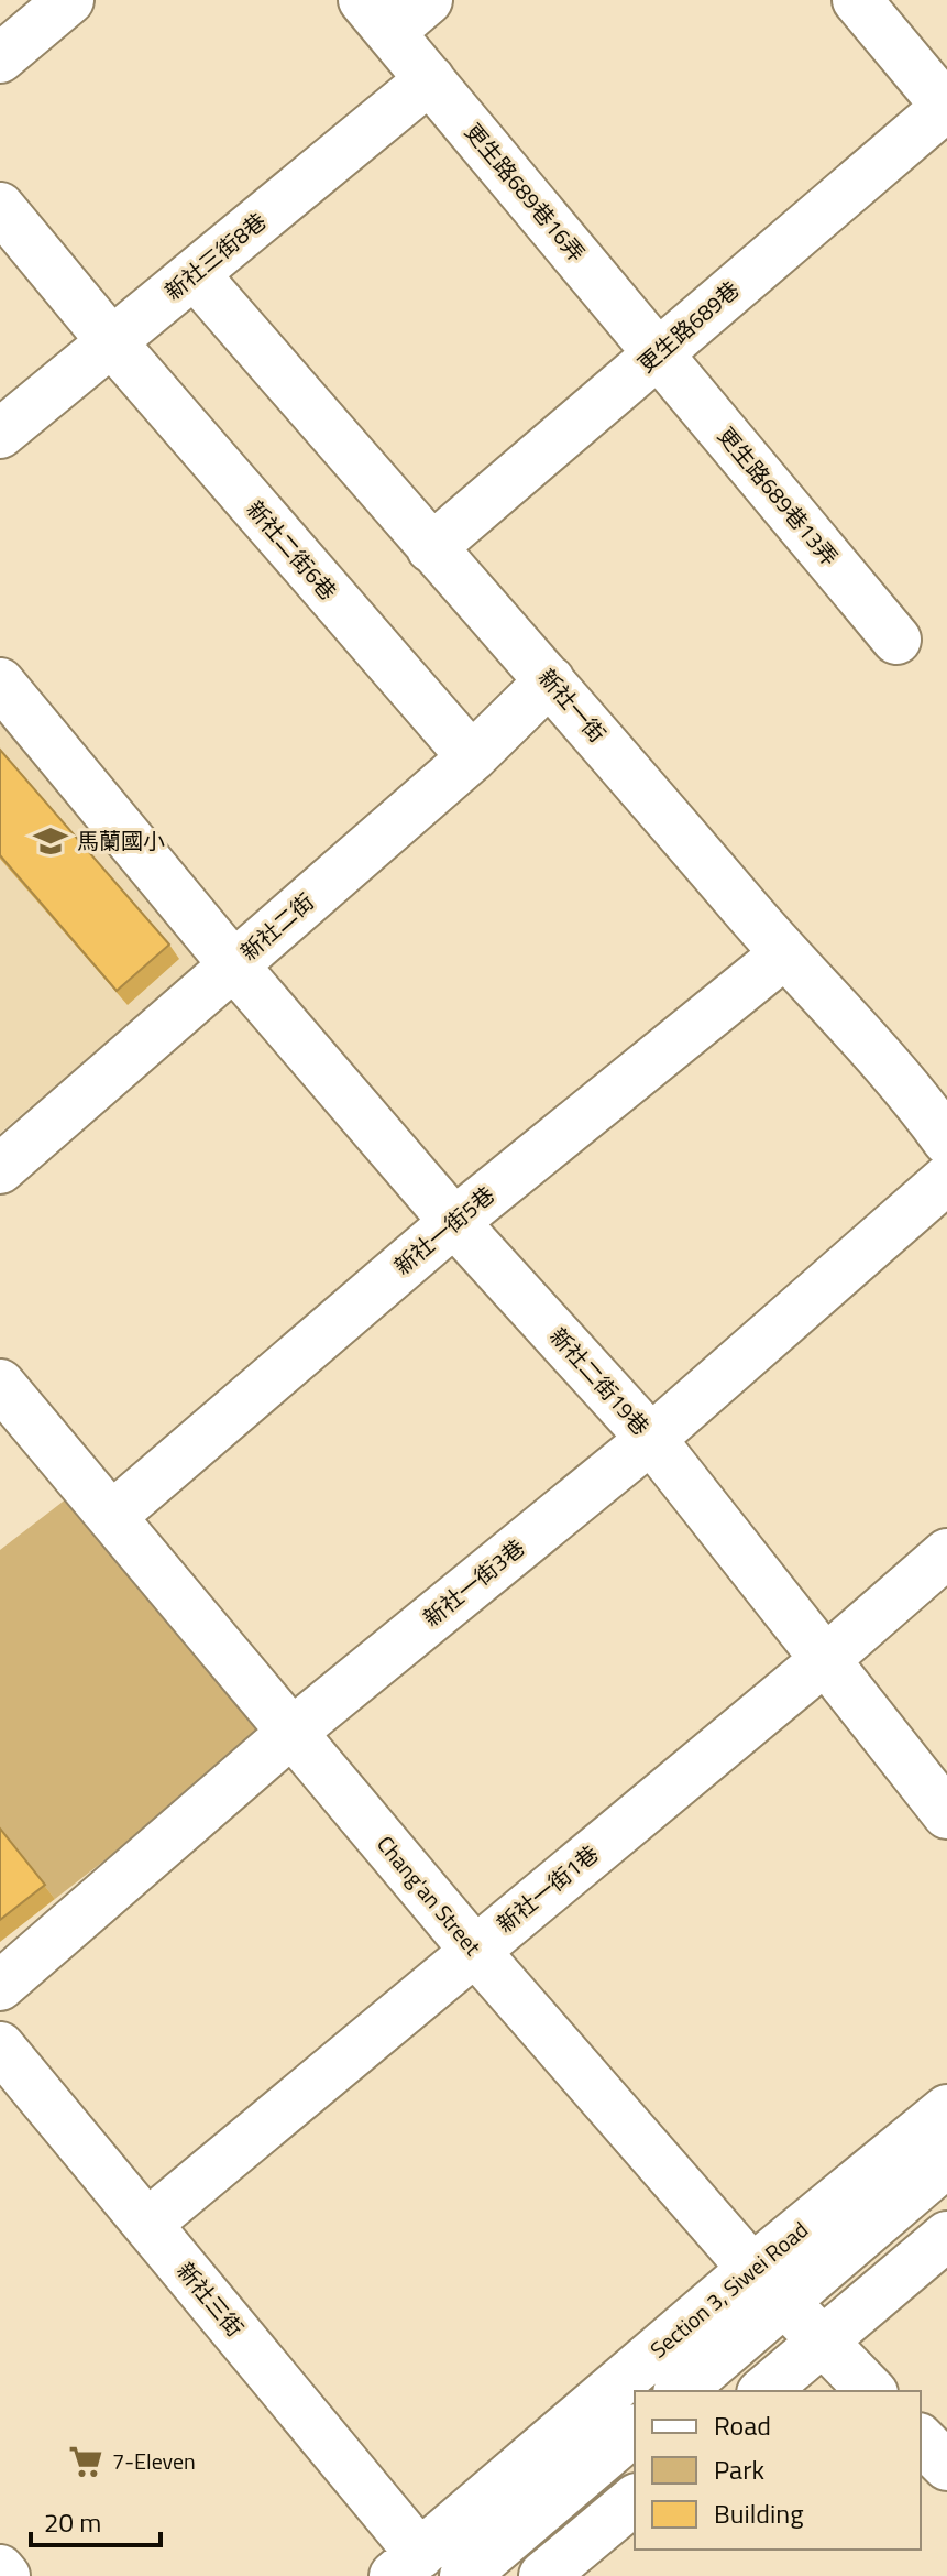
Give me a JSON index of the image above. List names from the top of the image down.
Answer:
{
  "streets": {
    "street": [
      "更生路689巷16弄",
      "新社三街8巷",
      "更生路689巷",
      "更生路689巷13弄",
      "新社二街6巷",
      "新社一街",
      "新社二街",
      "新社一街5巷",
      "新社二街19巷",
      "新社一街3巷",
      "新社一街1巷",
      "Chang'an Street",
      "Section 3, Siwei Road",
      "新社三街"
    ]
  },
  "crossings": [
    ["更生路689巷16弄", "新社三街8巷"],
    ["更生路689巷16弄", "更生路689巷"],
    ["更生路689巷16弄", "更生路689巷13弄"],
    ["新社三街8巷", "新社二街6巷"],
    ["新社三街8巷", "新社一街"],
    ["更生路689巷", "更生路689巷13弄"],
    ["更生路689巷", "新社一街"],
    ["新社二街6巷", "新社二街"],
    ["新社一街", "新社二街"],
    ["新社一街", "新社一街5巷"],
    ["新社二街", "新社二街19巷"],
    ["新社一街5巷", "新社二街19巷"],
    ["新社一街5巷", "Chang'an Street"],
    ["新社二街19巷", "新社一街3巷"],
    ["新社二街19巷", "新社一街1巷"],
    ["新社一街3巷", "Chang'an Street"],
    ["新社一街1巷", "Chang'an Street"],
    ["新社一街1巷", "新社三街"],
    ["Chang'an Street", "Section 3, Siwei Road"],
    ["Section 3, Siwei Road", "新社三街"]
  ],
  "places": {
    "school or university": ["馬蘭國小"],
    "supermarket": ["7-Eleven"]
  },
  "legend": ["Road", "Park", "Building"],
  "scale_bar": "20 m"
}
